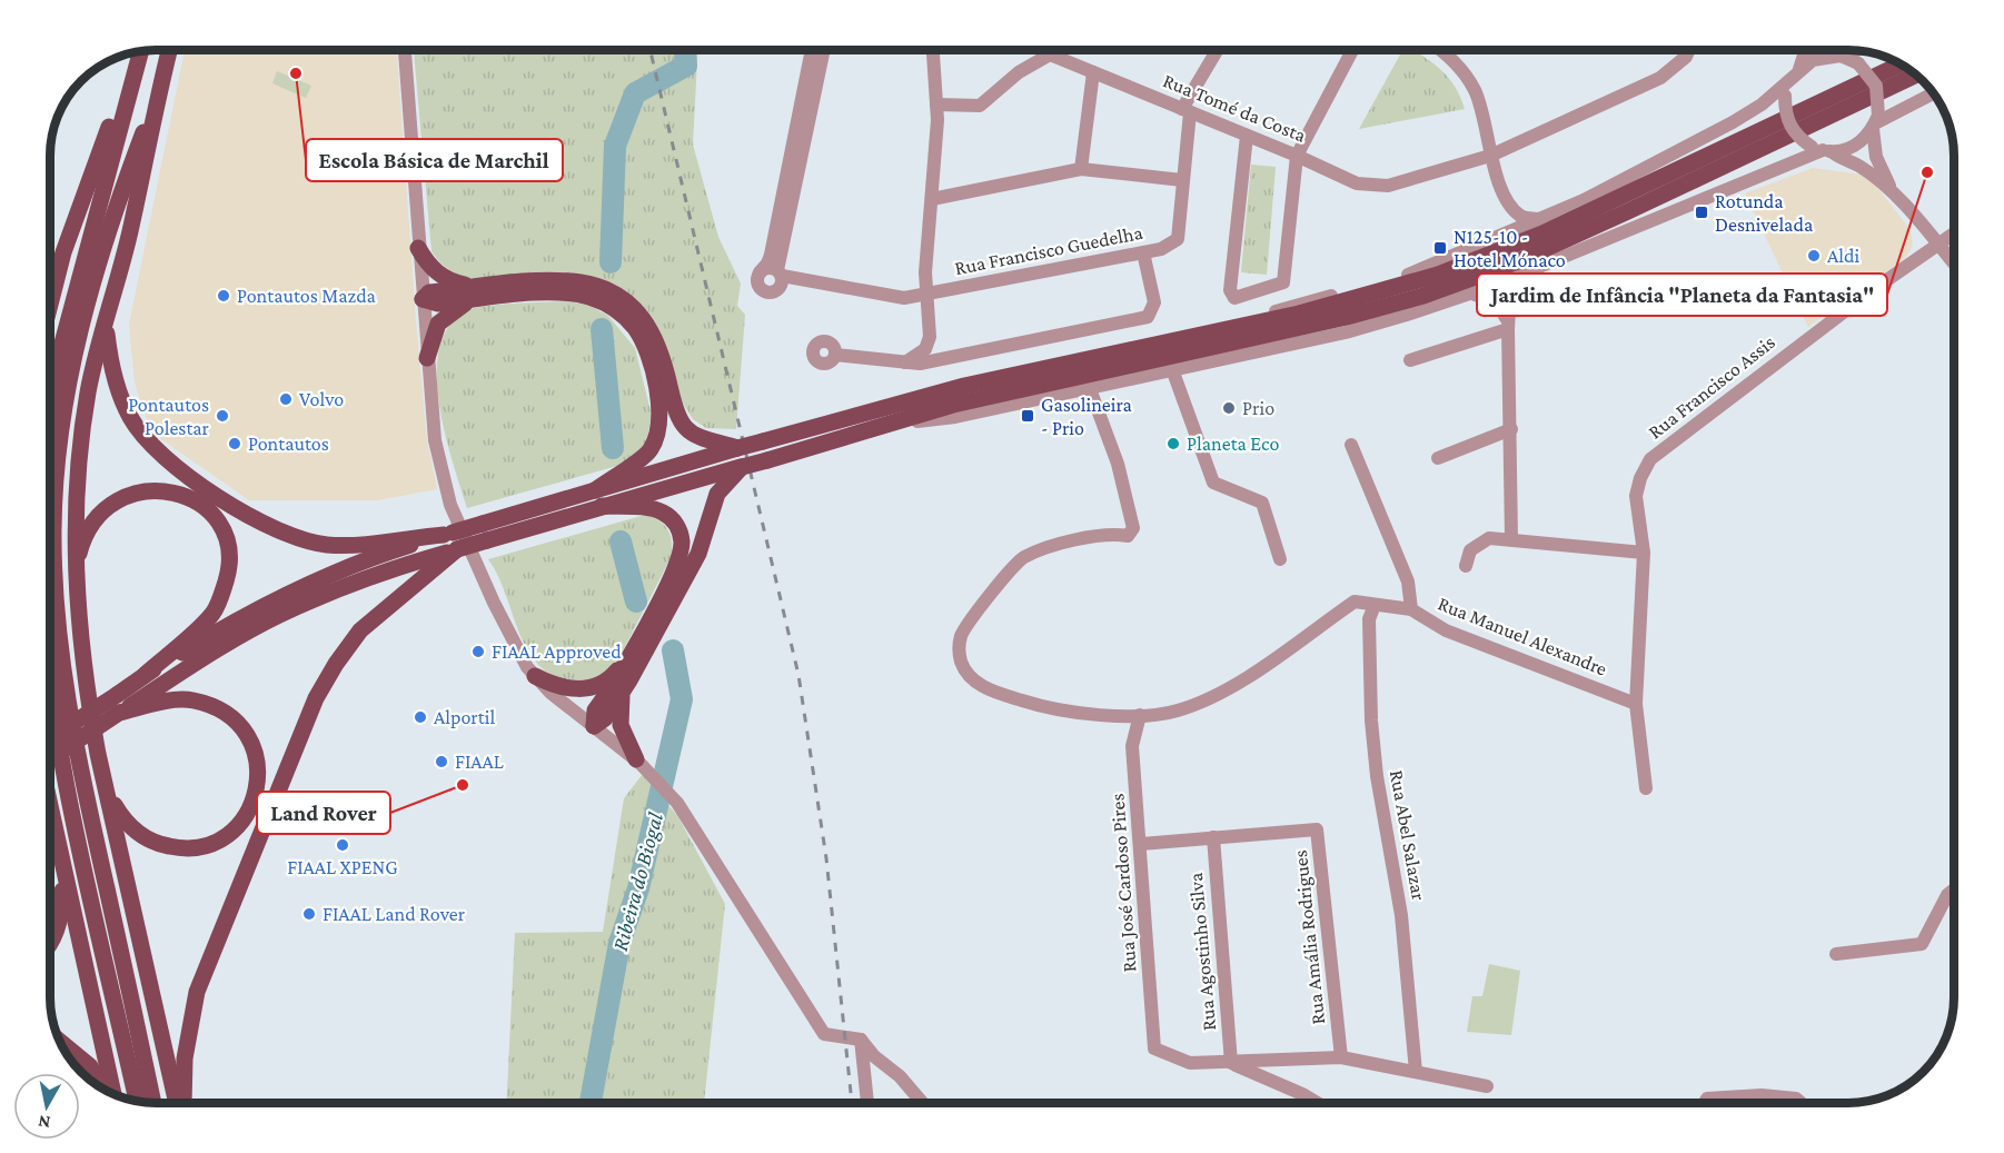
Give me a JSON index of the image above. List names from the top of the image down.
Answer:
{
  "streets": {
    "street": [
      "Rua Tomé da Costa",
      "Rua Francisco Guedelha",
      "Rua Francisco Assis",
      "Rua Manuel Alexandre",
      "Rua Abel Salazar",
      "Rua José Cardoso Pires",
      "Rua Amália Rodrigues",
      "Rua Agostinho Silva"
    ]
  },
  "crossings": [
    ["Rua Tomé da Costa", "Rua Francisco Guedelha"],
    ["Rua Francisco Assis", "Rua Manuel Alexandre"],
    ["Rua José Cardoso Pires", "Rua Amália Rodrigues"],
    ["Rua José Cardoso Pires", "Rua Agostinho Silva"],
    ["Rua Amália Rodrigues", "Rua Agostinho Silva"]
  ],
  "water": ["Ribeira do Biogal"],
  "places": {
    "other": [
      "Escola Básica de Marchil",
      "Jardim de Infância \"Planeta da Fantasia\"",
      "Aldi",
      "Pontautos Mazda",
      "Volvo",
      "Prio",
      "Pontautos Polestar",
      "Pontautos",
      "Planeta Eco",
      "FIAAL Approved",
      "Alportil",
      "FIAAL",
      "Land Rover",
      "FIAAL XPENG",
      "FIAAL Land Rover"
    ],
    "transit": ["Rotunda Desnivelada", "N125-10 - Hotel Mónaco", "Gasolineira - Prio"]
  },
  "north": "bottom"
}
